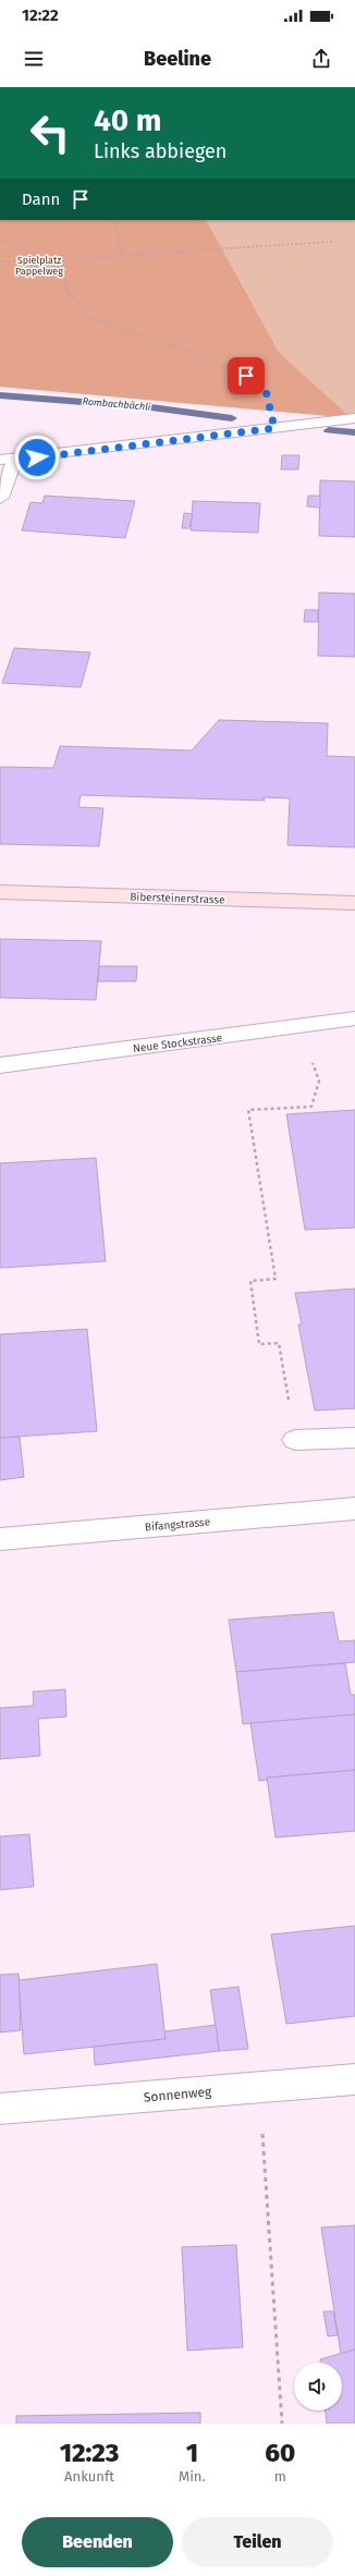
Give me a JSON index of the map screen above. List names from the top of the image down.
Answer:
{
  "streets": {
    "main road": ["Bibersteinerstrasse"],
    "street": ["Neue Stockstrasse", "Bifangstrasse", "Sonnenweg"]
  },
  "water": ["Rombachbächli"],
  "parks": ["Spielplatz Pappelweg"],
  "page": {
    "status": "12:22",
    "header": "Beeline",
    "turn": ["40 m", "Links abbiegen"],
    "then": "Dann",
    "eta": [
      "12:23",
      "Ankunft",
      "1",
      "Min.",
      "60",
      "m"
    ],
    "buttons": ["Beenden", "Teilen"]
  }
}
